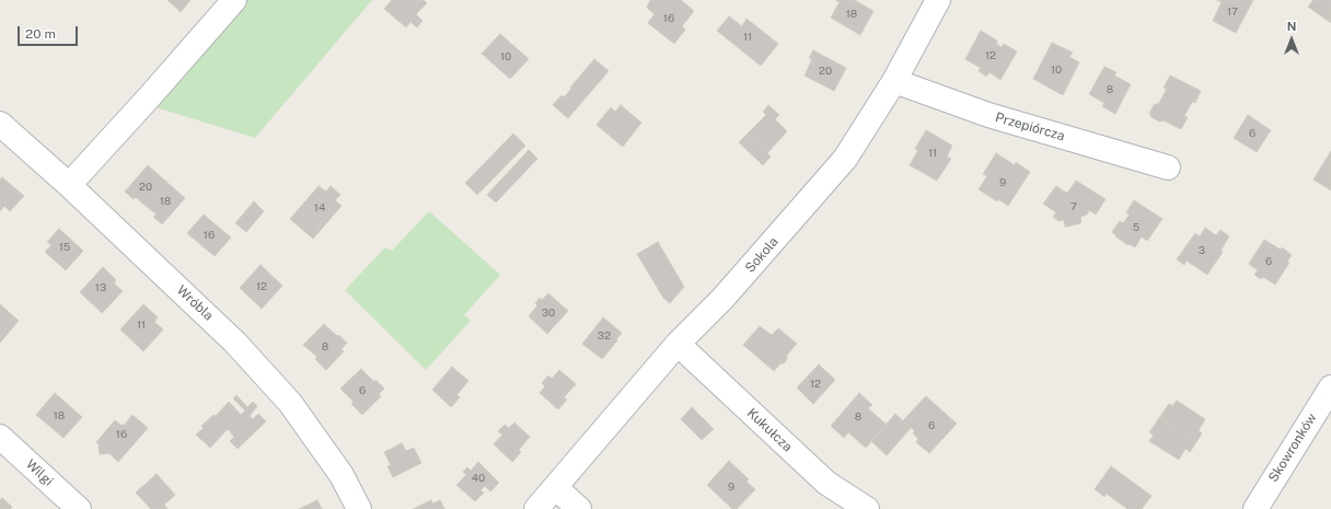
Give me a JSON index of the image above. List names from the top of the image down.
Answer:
{
  "streets": {
    "street": [
      "Przepiórcza",
      "Sokola",
      "Wróbla",
      "Kukułcza",
      "Skowronków",
      "Wilgi"
    ]
  },
  "crossings": [
    ["Przepiórcza", "Sokola"],
    ["Sokola", "Kukułcza"]
  ],
  "house_numbers": [
    "17",
    "18",
    "16",
    "11",
    "12",
    "10",
    "10",
    "20",
    "8",
    "6",
    "11",
    "9",
    "20",
    "18",
    "7",
    "14",
    "5",
    "16",
    "15",
    "3",
    "6",
    "12",
    "13",
    "30",
    "11",
    "32",
    "8",
    "12",
    "6",
    "18",
    "8",
    "6",
    "16",
    "40",
    "9"
  ],
  "scale_bar": "20 m",
  "north": "top"
}
